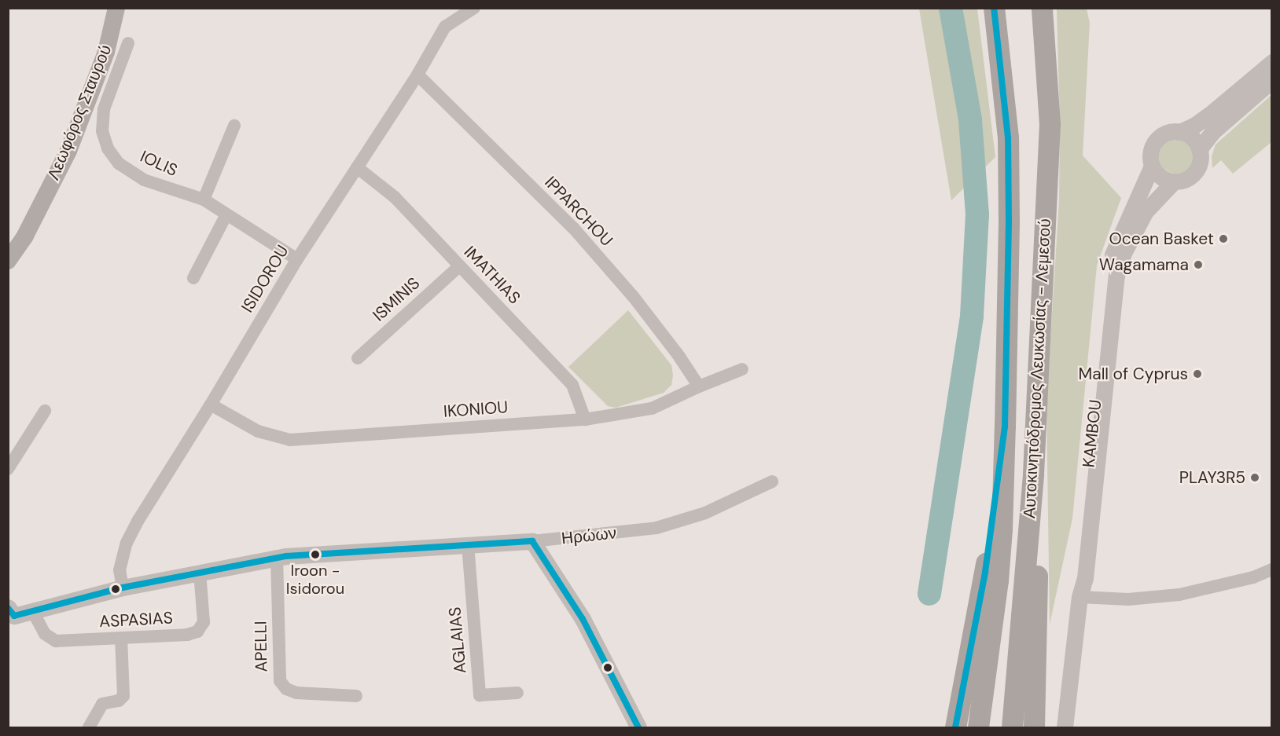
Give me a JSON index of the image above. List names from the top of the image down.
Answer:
{
  "streets": {
    "highway": ["Αυτοκινητόδρομος Λευκωσίας - Λεμεσού"],
    "main road": ["Λεωφόρος Σταυρού"],
    "street": [
      "IOLIS",
      "IPPARCHOU",
      "IMATHIAS",
      "ISIDOROU",
      "ISMINIS",
      "IKONIOU",
      "KAMBOU",
      "Ηρώων",
      "ASPASIAS",
      "AGLAIAS",
      "APELLI"
    ]
  },
  "crossings": [
    ["IOLIS", "ISIDOROU"],
    ["IPPARCHOU", "ISIDOROU"],
    ["IPPARCHOU", "IKONIOU"],
    ["IMATHIAS", "ISIDOROU"],
    ["IMATHIAS", "ISMINIS"],
    ["IMATHIAS", "IKONIOU"],
    ["ISIDOROU", "IKONIOU"],
    ["ISIDOROU", "Ηρώων"],
    ["Ηρώων", "ASPASIAS"],
    ["Ηρώων", "AGLAIAS"],
    ["Ηρώων", "APELLI"]
  ],
  "places": [
    "Ocean Basket",
    "Wagamama",
    "Mall of Cyprus",
    "PLAY3R5",
    "Iroon - Isidorou"
  ]
}
